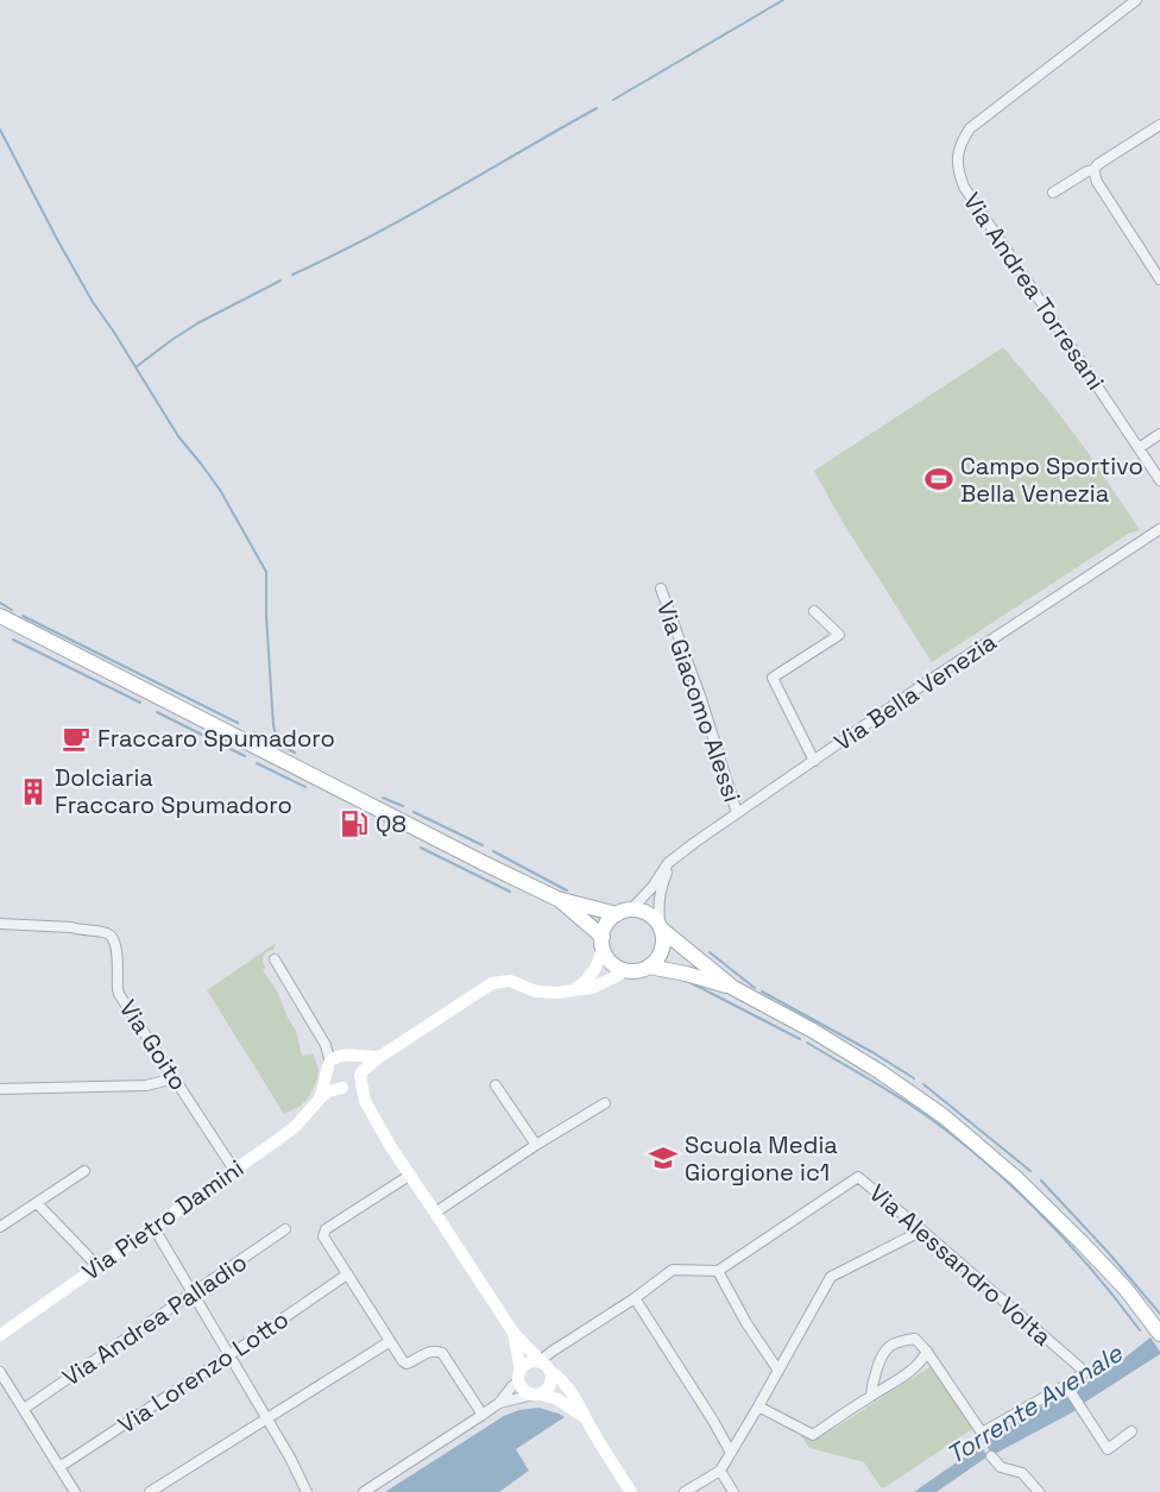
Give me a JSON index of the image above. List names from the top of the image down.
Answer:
{
  "streets": {
    "street": [
      "Via Andrea Torresani",
      "Via Bella Venezia",
      "Via Giacomo Alessi",
      "Via Goito",
      "Via Pietro Damini",
      "Via Alessandro Volta",
      "Via Andrea Palladio",
      "Via Lorenzo Lotto"
    ]
  },
  "crossings": [
    ["Via Bella Venezia", "Via Giacomo Alessi"],
    ["Via Goito", "Via Pietro Damini"]
  ],
  "water": ["Torrente Avenale"],
  "places": {
    "sports": ["Campo Sportivo Bella Venezia"],
    "cafe": ["Fraccaro Spumadoro"],
    "building": ["Dolciaria Fraccaro Spumadoro"],
    "fuel station": ["Q8"],
    "school or university": ["Scuola Media Giorgione ic1"]
  }
}
